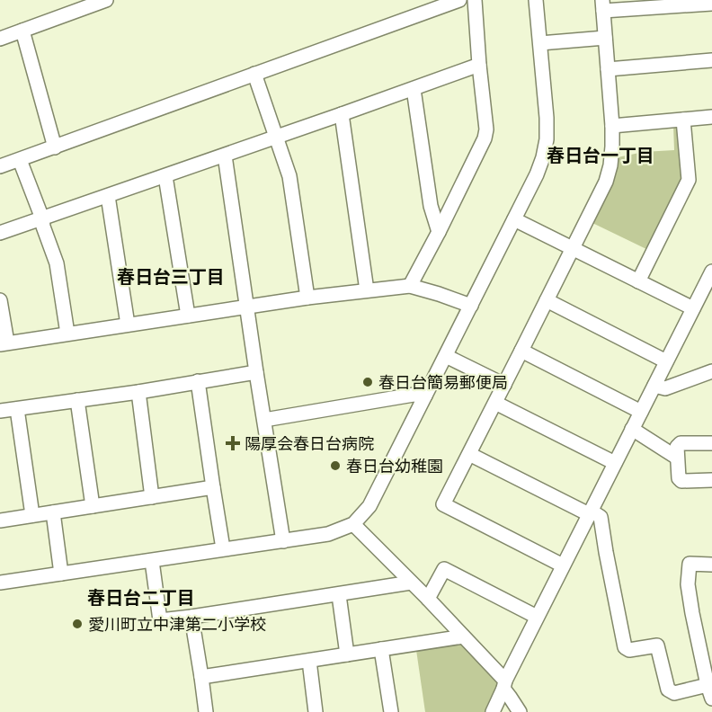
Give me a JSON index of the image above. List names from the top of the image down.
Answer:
{
  "districts": ["春日台一丁目", "春日台三丁目", "春日台二丁目"],
  "places": {
    "other": ["春日台簡易郵便局", "春日台幼稚園", "愛川町立中津第二小学校"],
    "health": ["陽厚会春日台病院"]
  }
}
